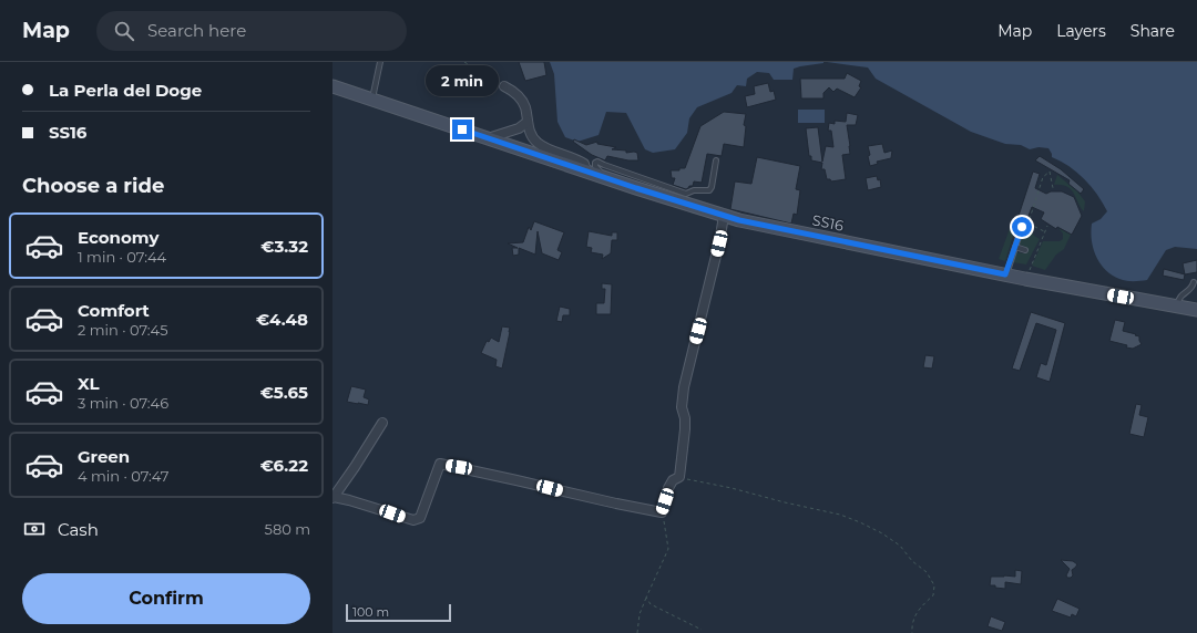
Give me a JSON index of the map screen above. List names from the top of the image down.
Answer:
{
  "streets": {
    "main road": ["SS16"]
  },
  "scale_bar": "100 m",
  "page": {
    "header": "Map",
    "search": "Search here",
    "nav": ["Map", "Layers", "Share"],
    "banner": ["La Perla del Doge", "SS16"],
    "bubble": "2 min",
    "heading": "Choose a ride",
    "list": [
      {
        "name": "Economy",
        "note": "1 min · 07:44",
        "value": "€3.32"
      },
      {
        "name": "Comfort",
        "note": "2 min · 07:45",
        "value": "€4.48"
      },
      {
        "name": "XL",
        "note": "3 min · 07:46",
        "value": "€5.65"
      },
      {
        "name": "Green",
        "note": "4 min · 07:47",
        "value": "€6.22"
      }
    ],
    "pay": ["Cash", "580 m"],
    "buttons": "Confirm",
    "scale": "100 m"
  }
}
